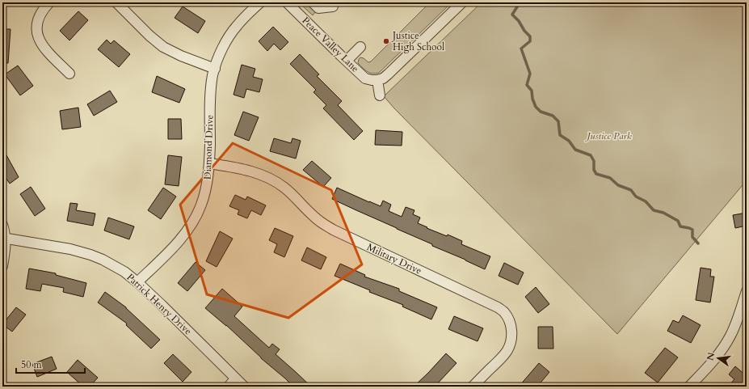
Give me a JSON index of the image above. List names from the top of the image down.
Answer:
{
  "streets": {
    "street": [
      "Peace Valley Lane",
      "Diamond Drive",
      "Military Drive",
      "Patrick Henry Drive"
    ]
  },
  "crossings": [
    ["Diamond Drive", "Military Drive"],
    ["Diamond Drive", "Patrick Henry Drive"]
  ],
  "parks": ["Justice Park"],
  "places": ["Justice High School"],
  "scale_bar": "50 m",
  "north": "left"
}
